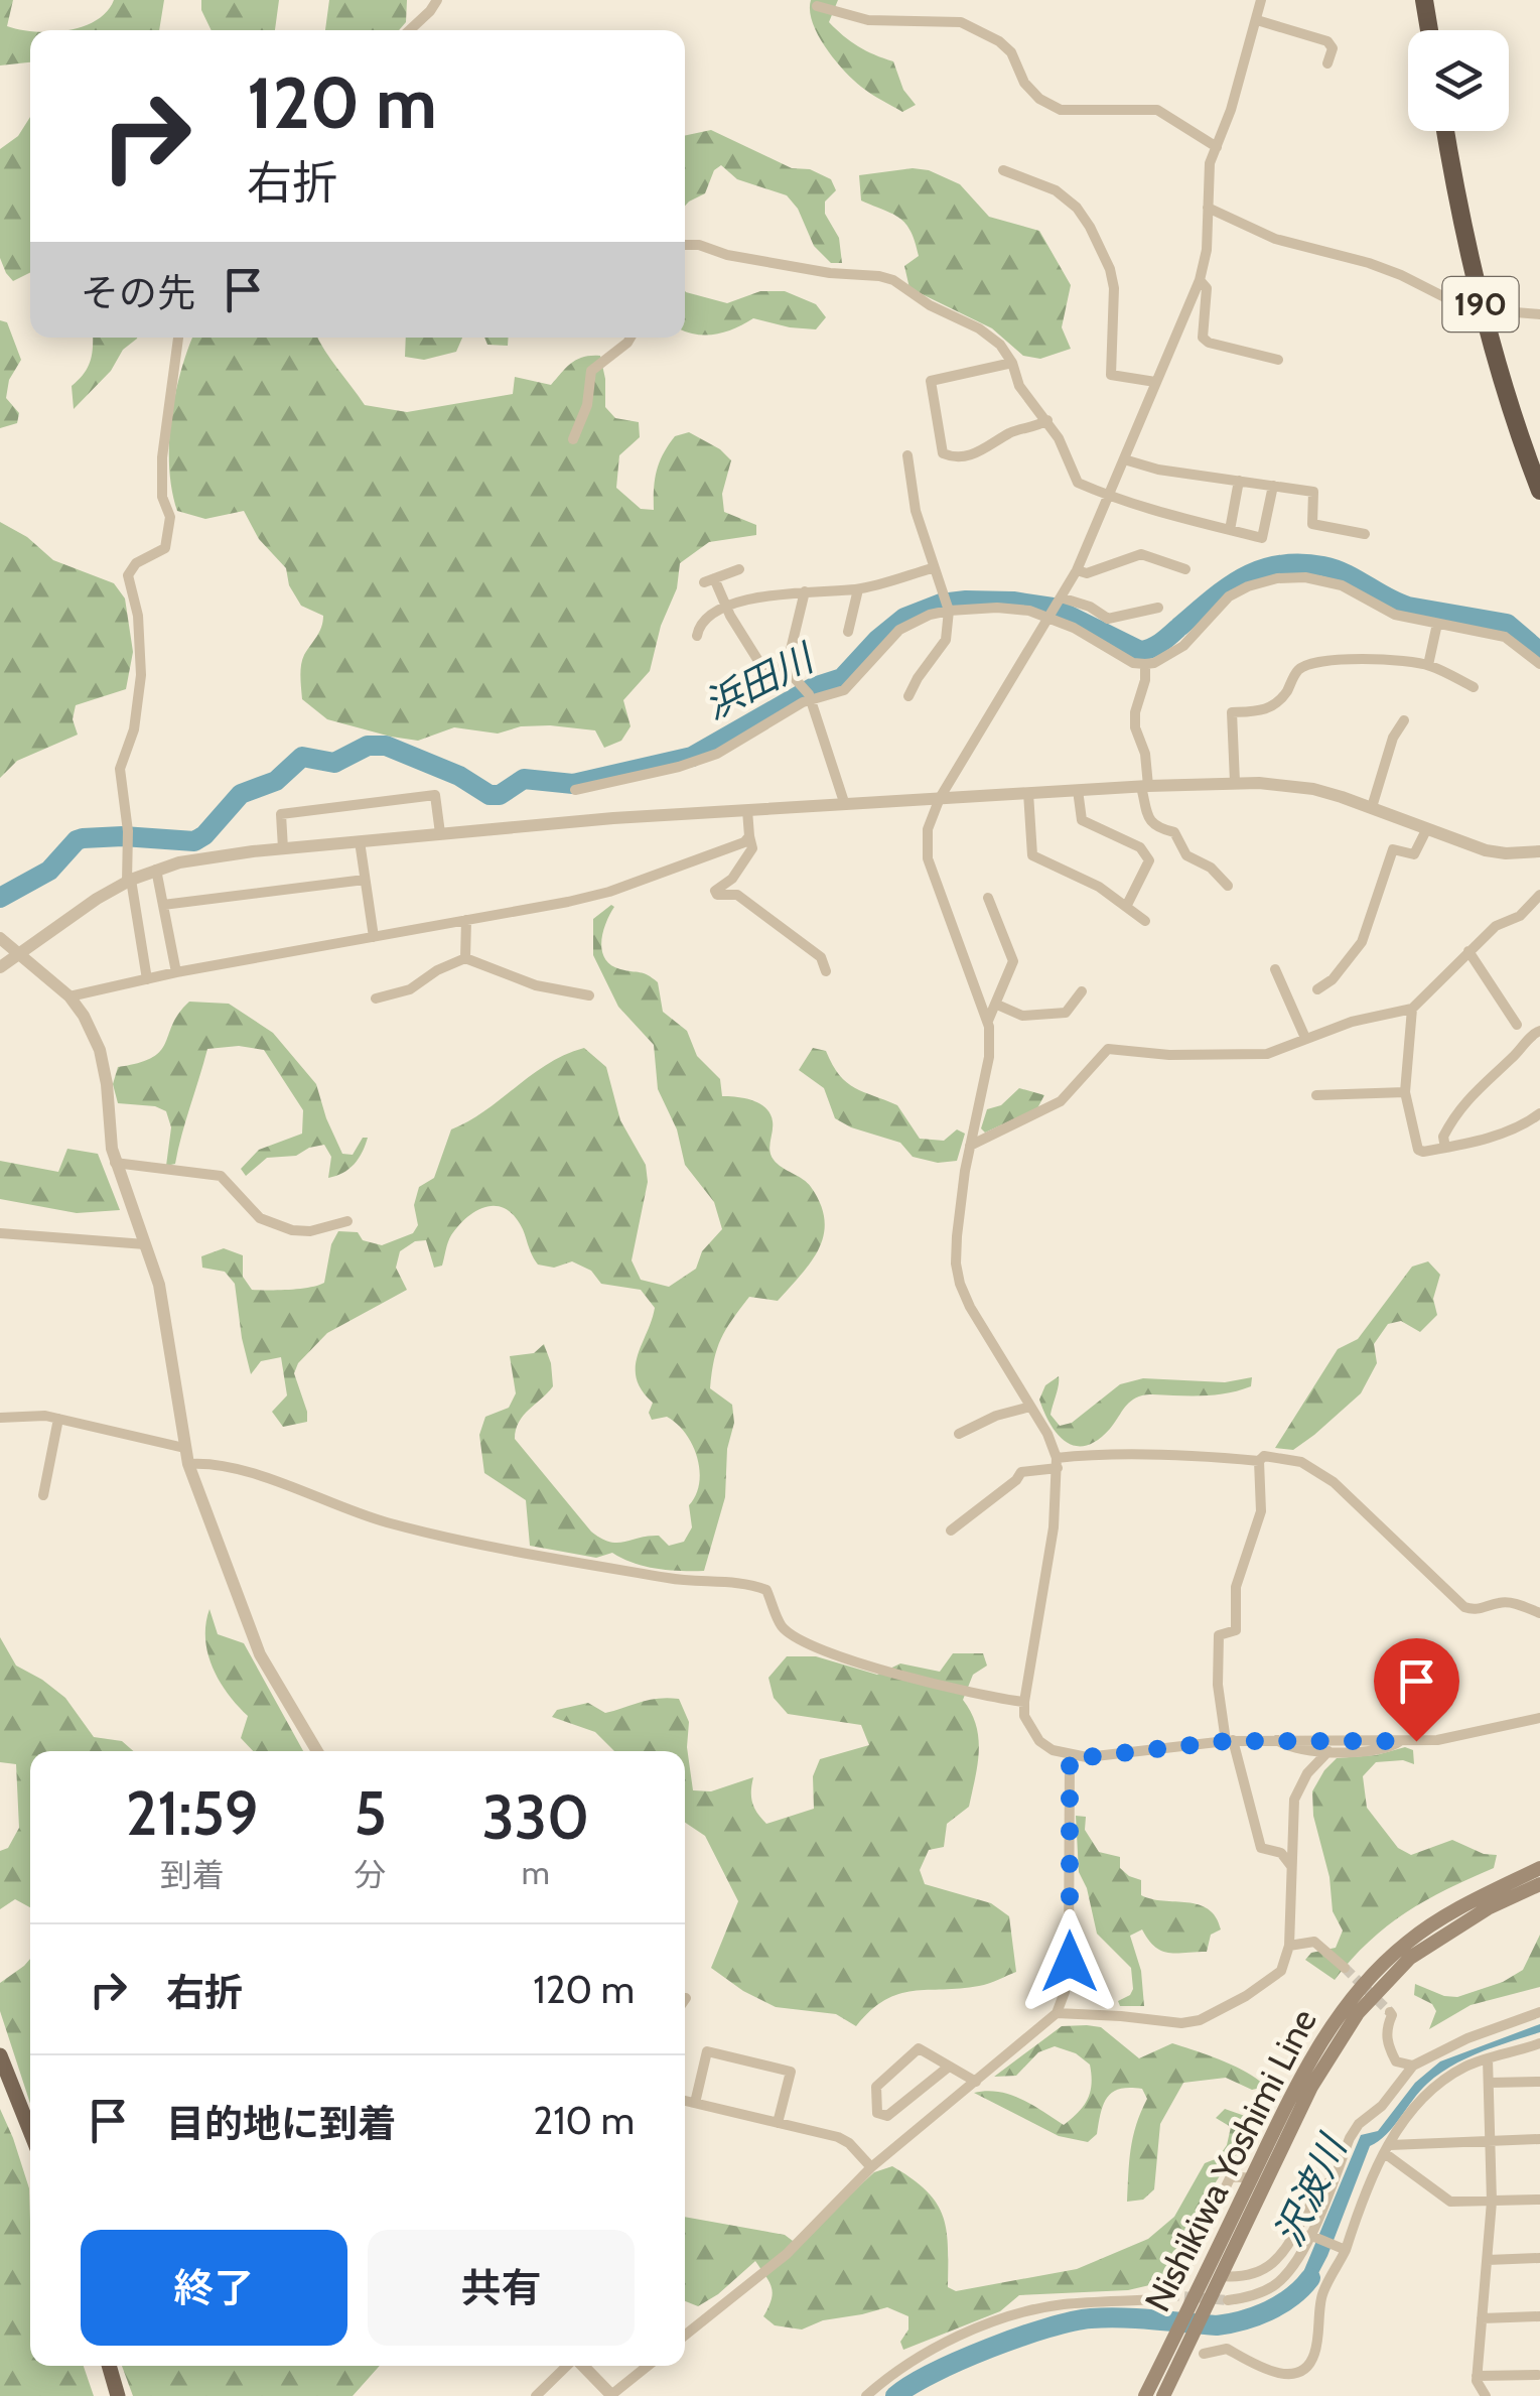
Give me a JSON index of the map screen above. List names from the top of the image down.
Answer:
{
  "streets": {
    "highway": ["190"],
    "main road": ["Nishikiwa Yoshimi Line"]
  },
  "water": ["浜田川", "沢波川"],
  "page": {
    "turn": ["120 m", "右折"],
    "then": "その先",
    "eta": [
      "21:59",
      "到着",
      "5",
      "分",
      "330",
      "m"
    ],
    "list": [
      {
        "name": "右折",
        "value": "120 m"
      },
      {
        "name": "目的地に到着",
        "value": "210 m"
      }
    ],
    "buttons": ["終了", "共有"]
  }
}
